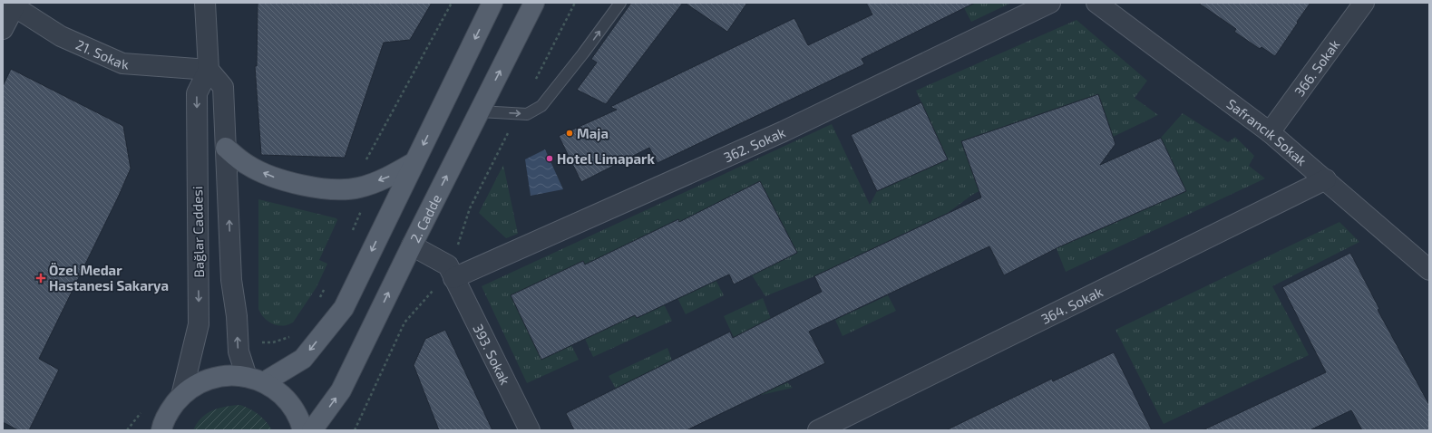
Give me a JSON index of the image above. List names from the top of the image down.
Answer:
{
  "streets": {
    "main road": ["2. Cadde"],
    "street": [
      "21. Sokak",
      "366. Sokak",
      "Safrancık Sokak",
      "362. Sokak",
      "Bağlar Caddesi",
      "364. Sokak",
      "393. Sokak"
    ]
  },
  "crossings": [
    ["21. Sokak", "Bağlar Caddesi"],
    ["366. Sokak", "Safrancık Sokak"],
    ["Safrancık Sokak", "364. Sokak"],
    ["362. Sokak", "393. Sokak"],
    ["2. Cadde", "393. Sokak"]
  ],
  "places": {
    "other": ["Maja", "Hotel Limapark"],
    "health": ["Özel Medar Hastanesi Sakarya"]
  }
}
